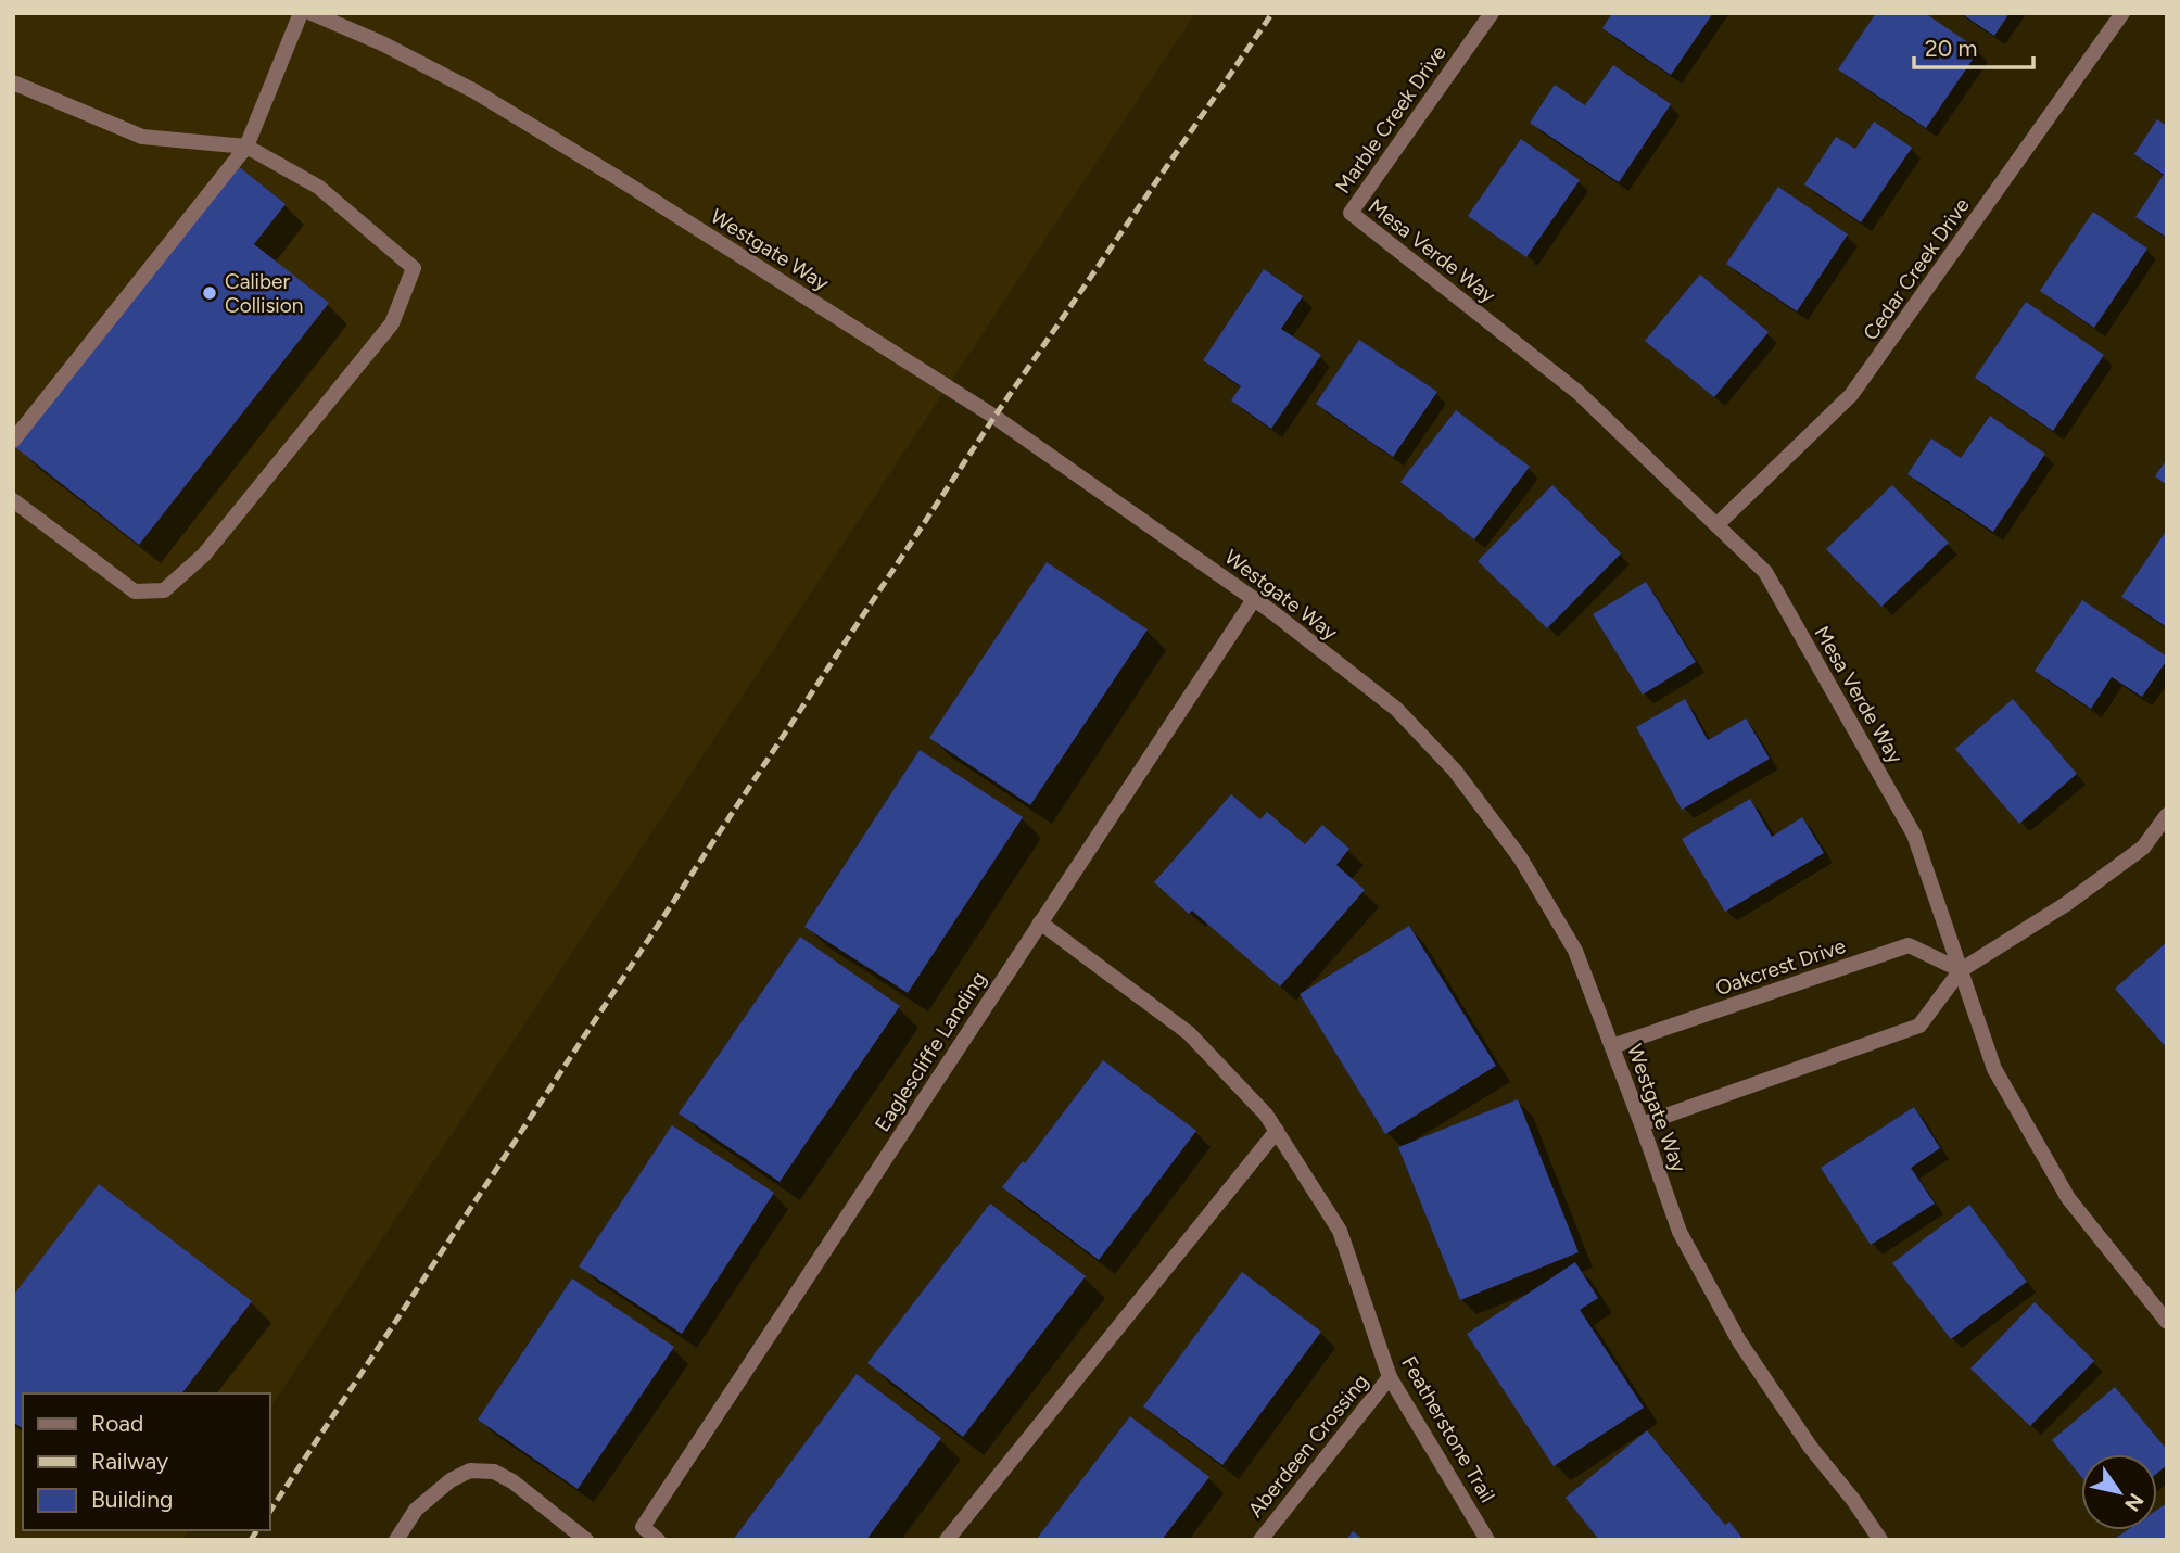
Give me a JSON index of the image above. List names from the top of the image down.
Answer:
{
  "streets": {
    "street": [
      "Marble Creek Drive",
      "Westgate Way",
      "Mesa Verde Way",
      "Cedar Creek Drive",
      "Oakcrest Drive",
      "Eaglescliffe Landing",
      "Featherstone Trail",
      "Aberdeen Crossing"
    ]
  },
  "crossings": [
    ["Marble Creek Drive", "Mesa Verde Way"],
    ["Westgate Way", "Oakcrest Drive"],
    ["Westgate Way", "Eaglescliffe Landing"],
    ["Mesa Verde Way", "Cedar Creek Drive"],
    ["Mesa Verde Way", "Oakcrest Drive"],
    ["Eaglescliffe Landing", "Featherstone Trail"],
    ["Featherstone Trail", "Aberdeen Crossing"]
  ],
  "places": ["Caliber Collision"],
  "legend": ["Road", "Railway", "Building"],
  "scale_bar": "20 m",
  "north": "bottom right"
}
